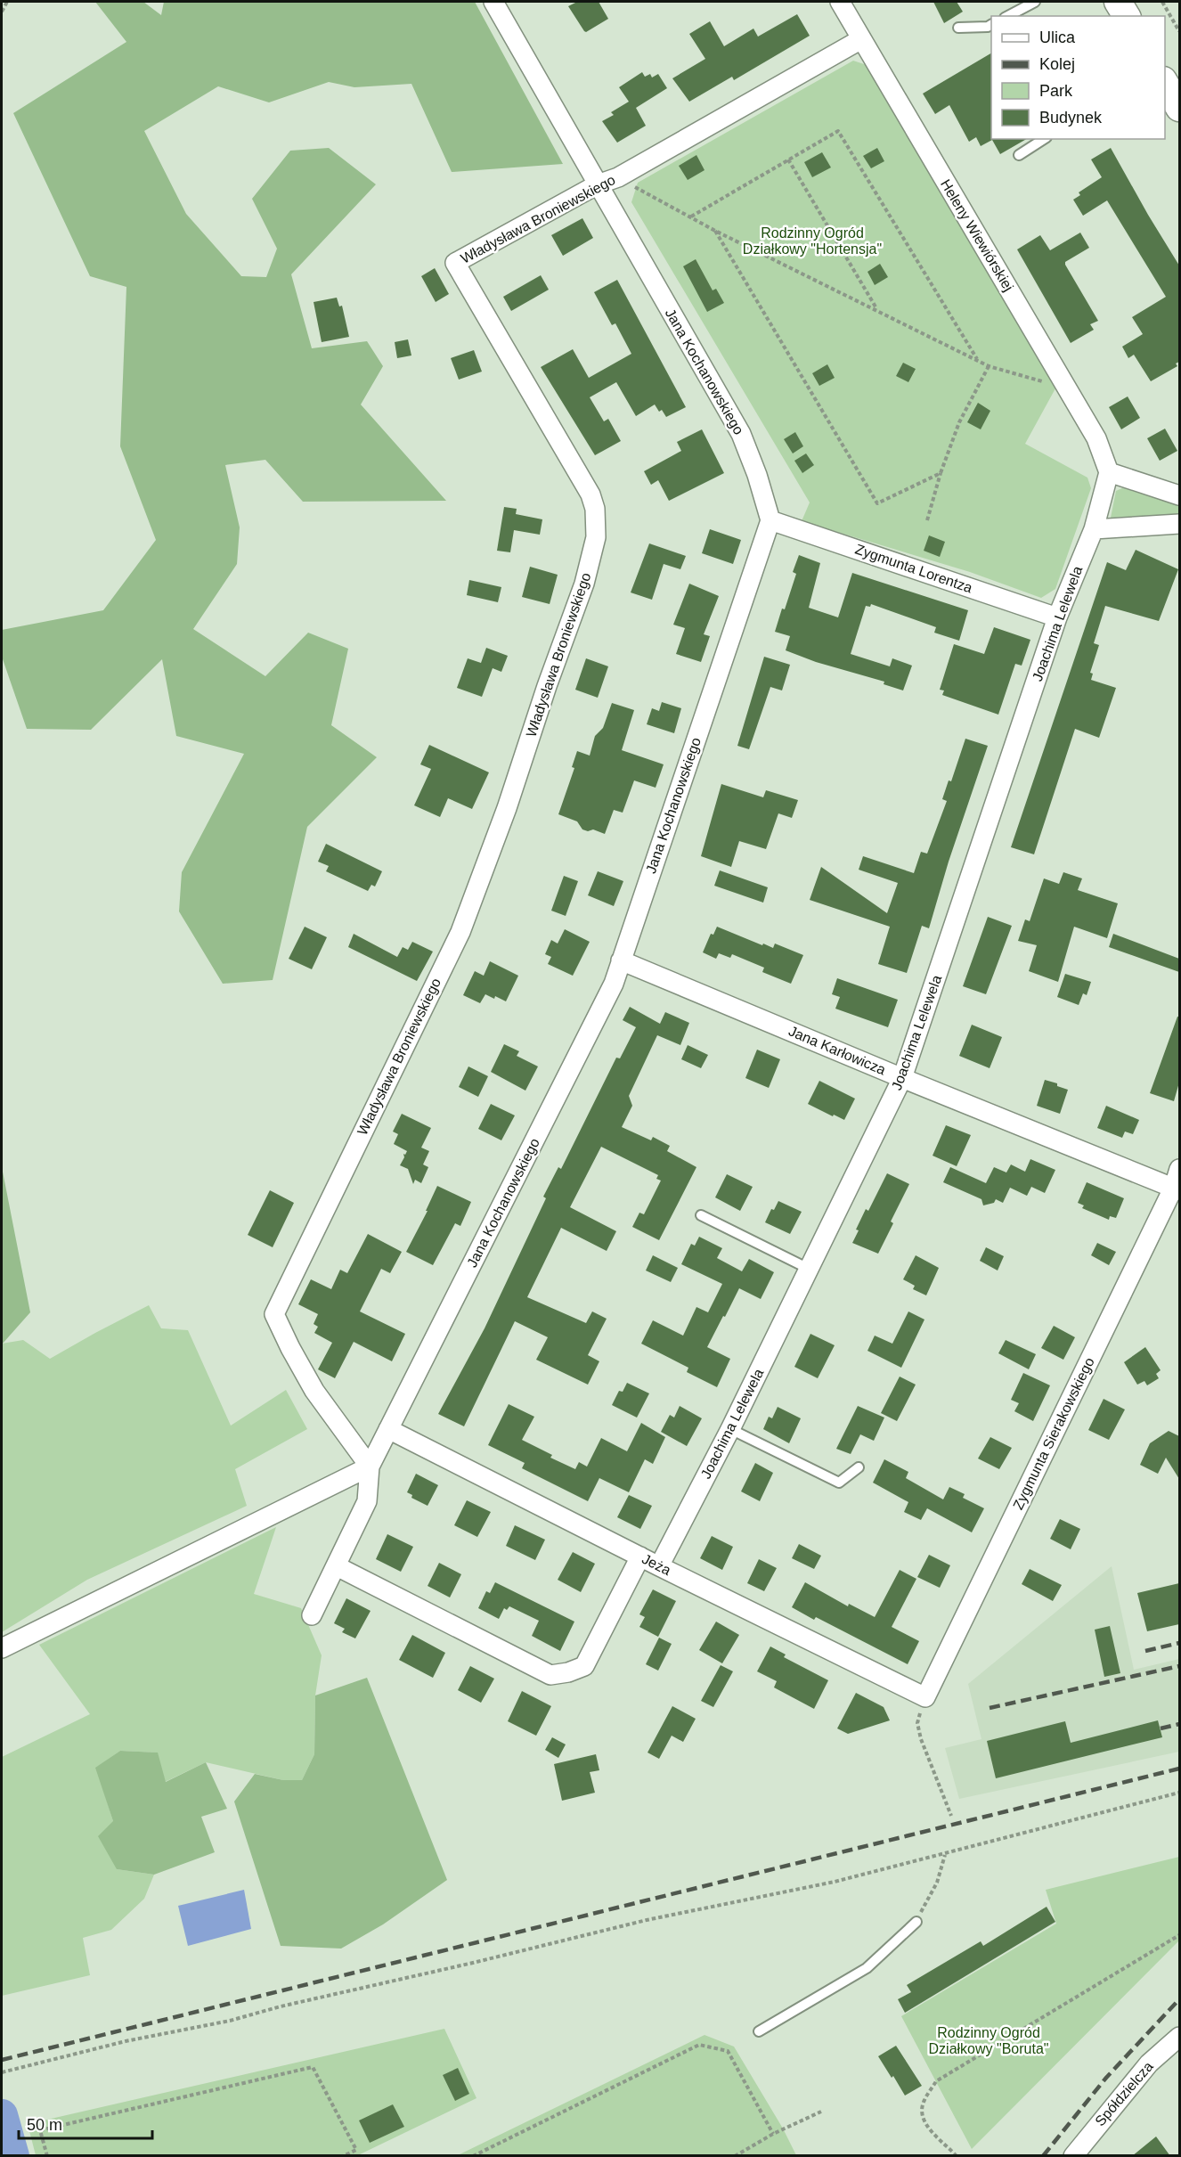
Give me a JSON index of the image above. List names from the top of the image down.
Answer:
{
  "streets": {
    "street": [
      "Władysława Broniewskiego",
      "Heleny Wiewiórskiej",
      "Jana Kochanowskiego",
      "Zygmunta Lorentza",
      "Joachima Lelewela",
      "Jana Karłowicza",
      "Zygmunta Sierakowskiego",
      "Jeża",
      "Spółdzielcza"
    ]
  },
  "crossings": [
    ["Władysława Broniewskiego", "Heleny Wiewiórskiej"],
    ["Władysława Broniewskiego", "Jana Kochanowskiego"],
    ["Heleny Wiewiórskiej", "Joachima Lelewela"],
    ["Jana Kochanowskiego", "Zygmunta Lorentza"],
    ["Jana Kochanowskiego", "Jana Karłowicza"],
    ["Jana Kochanowskiego", "Jeża"],
    ["Zygmunta Lorentza", "Joachima Lelewela"],
    ["Joachima Lelewela", "Jana Karłowicza"],
    ["Joachima Lelewela", "Jeża"],
    ["Jana Karłowicza", "Zygmunta Sierakowskiego"],
    ["Zygmunta Sierakowskiego", "Jeża"]
  ],
  "parks": ["Rodzinny Ogród Działkowy \"Hortensja\"", "Rodzinny Ogród Działkowy \"Boruta\""],
  "legend": [
    "Ulica",
    "Kolej",
    "Park",
    "Budynek"
  ],
  "scale_bar": "50 m"
}
